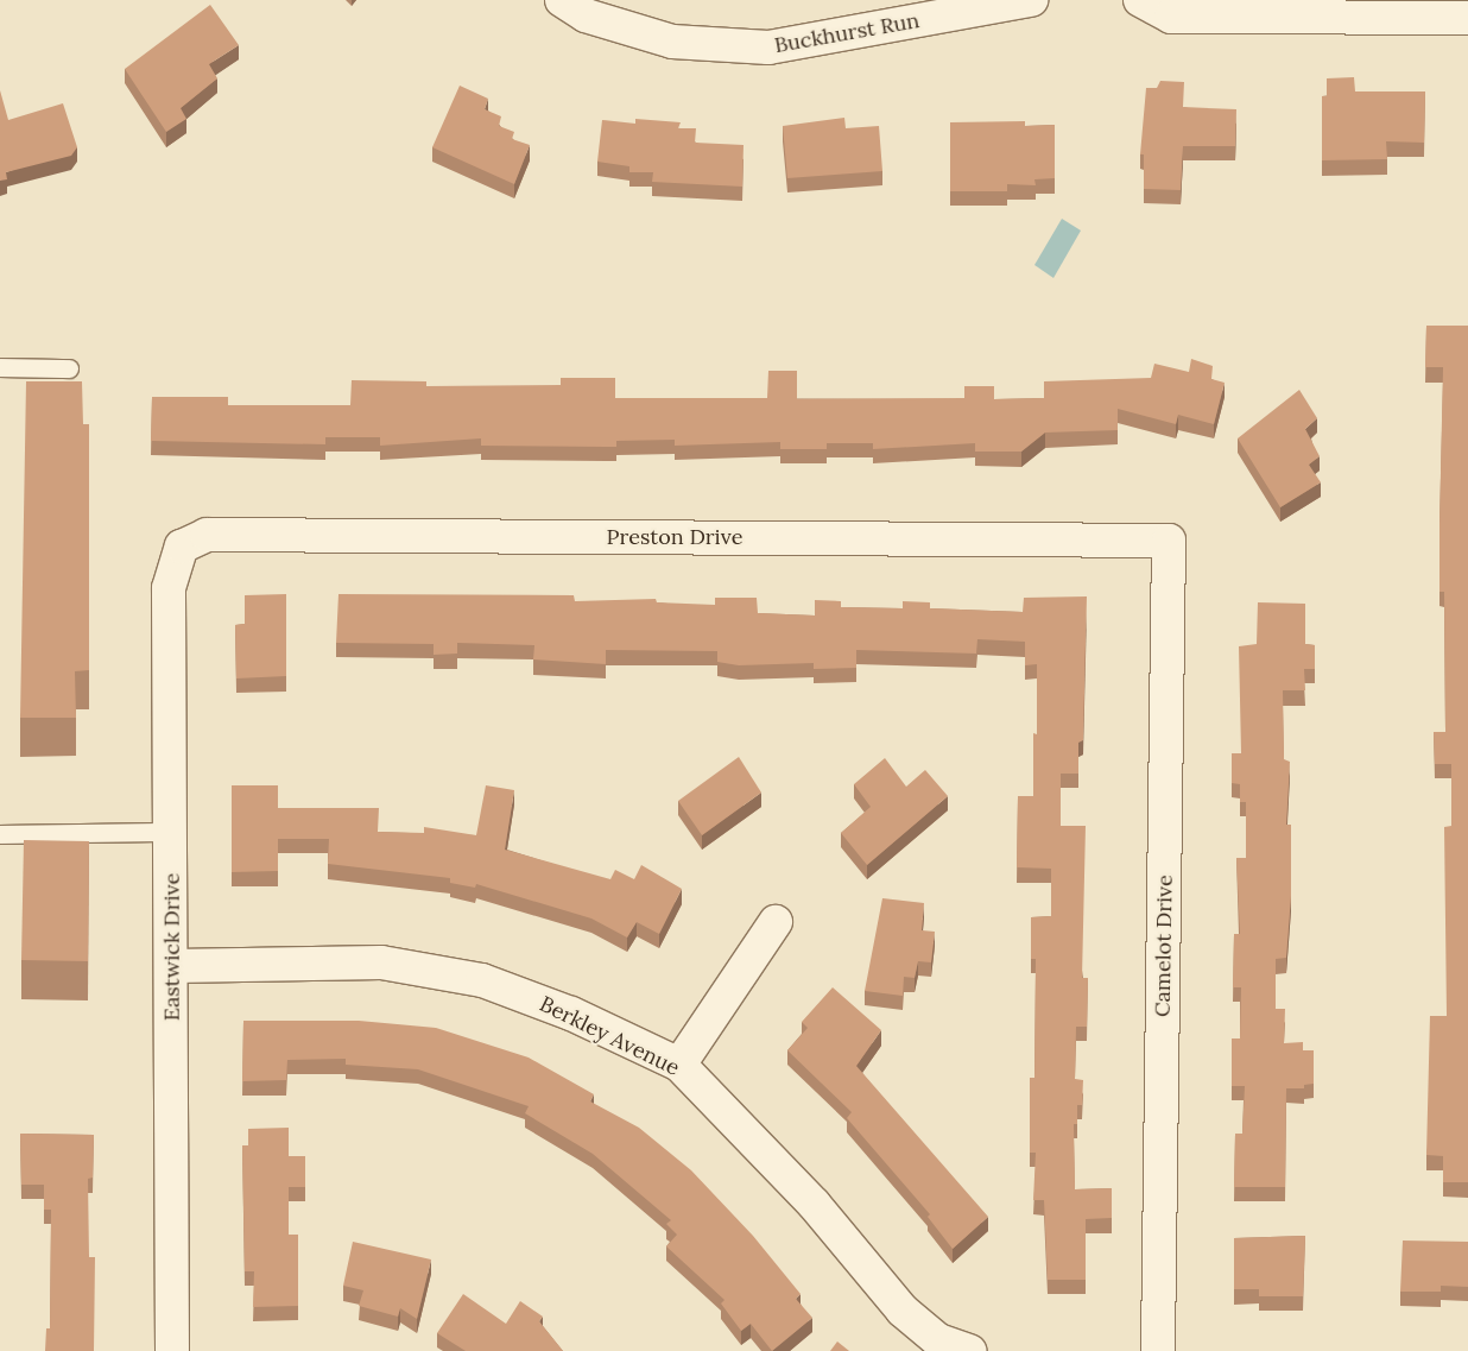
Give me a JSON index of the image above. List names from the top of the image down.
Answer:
{
  "streets": {
    "street": [
      "Buckhurst Run",
      "Preston Drive",
      "Camelot Drive",
      "Eastwick Drive",
      "Berkley Avenue"
    ]
  },
  "crossings": [
    ["Preston Drive", "Camelot Drive"],
    ["Preston Drive", "Eastwick Drive"],
    ["Eastwick Drive", "Berkley Avenue"]
  ]
}
